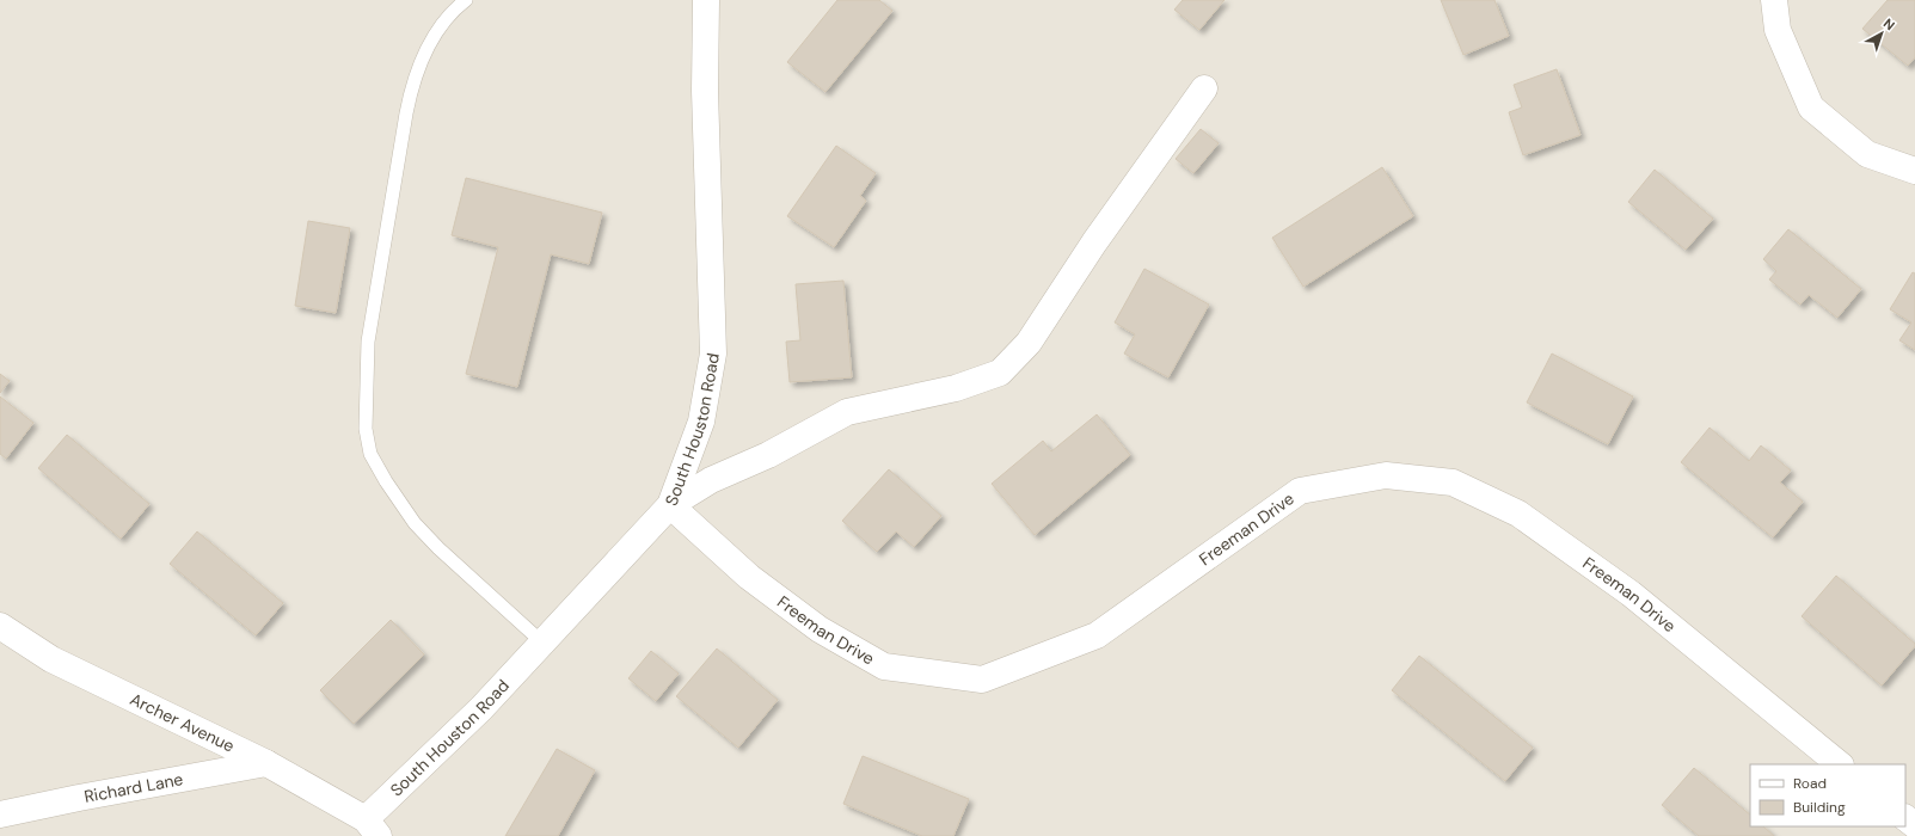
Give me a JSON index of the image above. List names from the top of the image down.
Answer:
{
  "streets": {
    "street": [
      "South Houston Road",
      "Freeman Drive",
      "Archer Avenue",
      "Richard Lane"
    ]
  },
  "crossings": [
    ["South Houston Road", "Freeman Drive"],
    ["South Houston Road", "Archer Avenue"],
    ["Archer Avenue", "Richard Lane"]
  ],
  "legend": ["Road", "Building"],
  "north": "top right"
}
